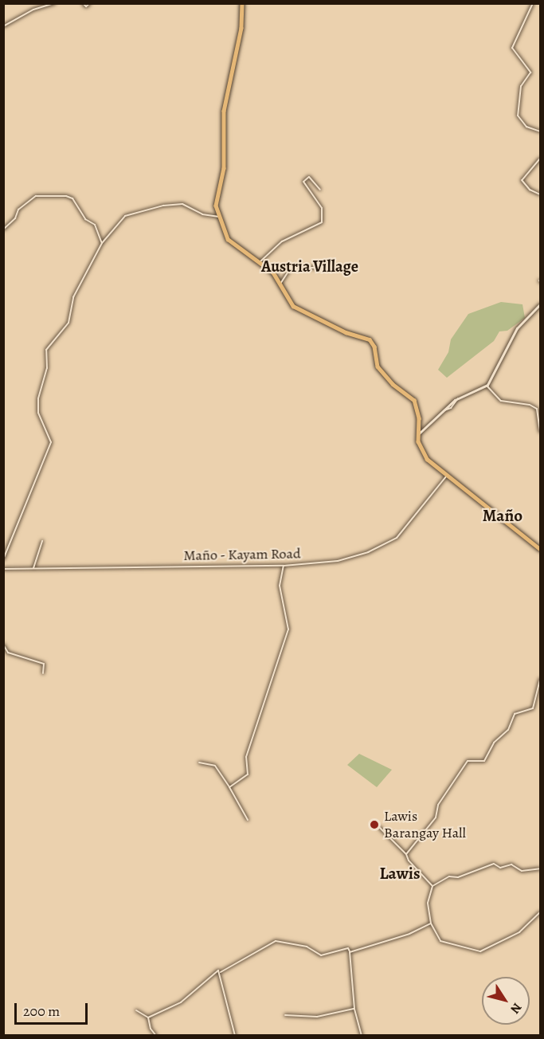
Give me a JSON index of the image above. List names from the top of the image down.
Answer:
{
  "streets": {
    "street": ["Maño - Kayam Road"]
  },
  "districts": ["Austria Village", "Maño", "Lawis"],
  "places": ["Lawis Barangay Hall"],
  "scale_bar": "200 m",
  "north": "bottom right"
}
